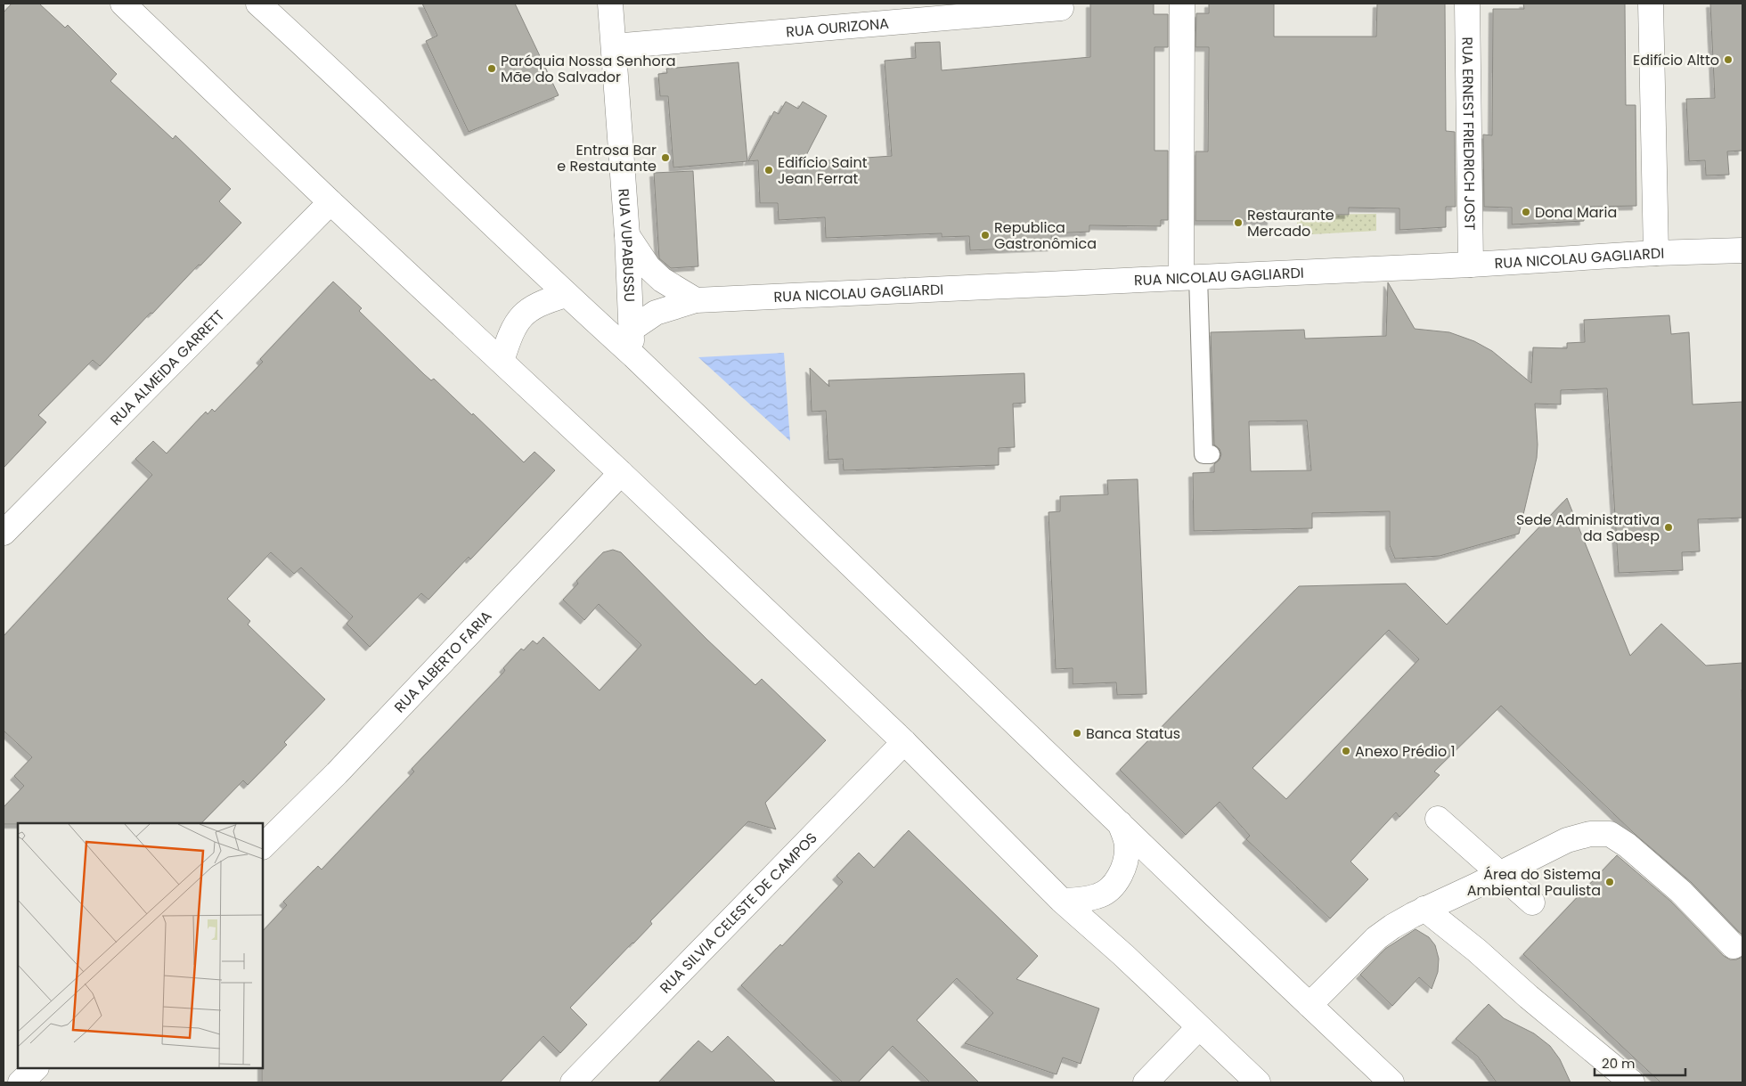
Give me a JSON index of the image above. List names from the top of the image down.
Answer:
{
  "streets": {
    "street": [
      "RUA OURIZONA",
      "RUA ERNEST FRIEDRICH JOST",
      "RUA VUPABUSSU",
      "RUA NICOLAU GAGLIARDI",
      "RUA ALMEIDA GARRETT",
      "RUA ALBERTO FARIA",
      "RUA SILVIA CELESTE DE CAMPOS"
    ]
  },
  "crossings": [
    ["RUA OURIZONA", "RUA VUPABUSSU"],
    ["RUA ERNEST FRIEDRICH JOST", "RUA NICOLAU GAGLIARDI"],
    ["RUA VUPABUSSU", "RUA NICOLAU GAGLIARDI"]
  ],
  "places": [
    "Edifício Altto",
    "Paróquia Nossa Senhora Mãe do Salvador",
    "Entrosa Bar e Restautante",
    "Edifício Saint Jean Ferrat",
    "Dona Maria",
    "Restaurante Mercado",
    "Republica Gastronômica",
    "Sede Administrativa da Sabesp",
    "Banca Status",
    "Anexo Prédio 1",
    "Área do Sistema Ambiental Paulista"
  ],
  "scale_bar": "20 m"
}
